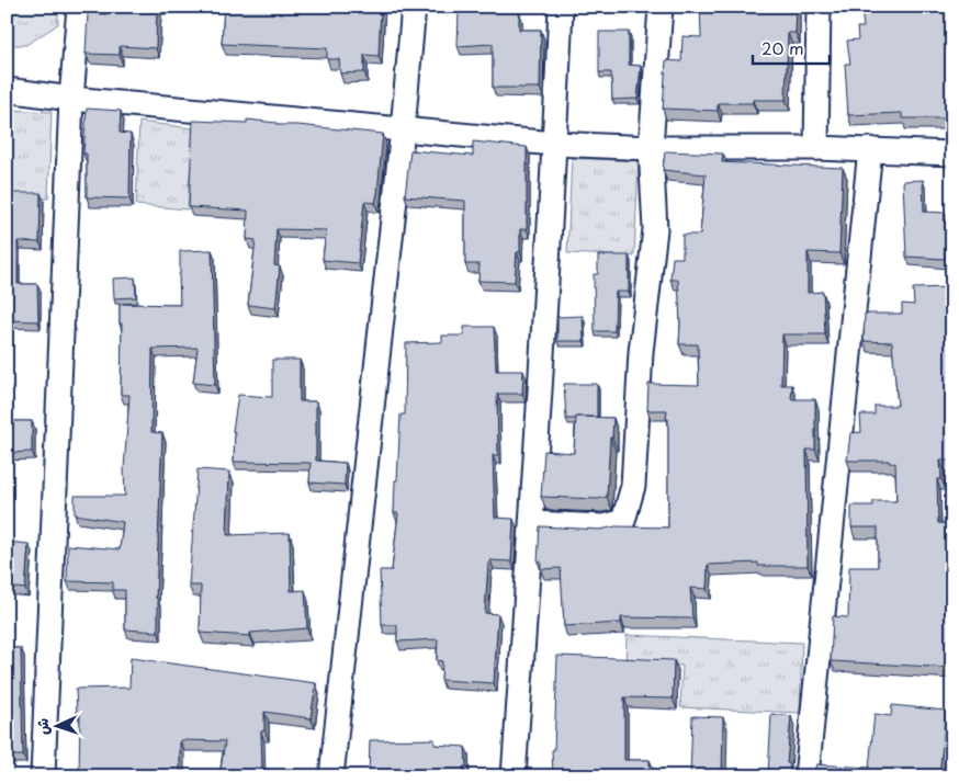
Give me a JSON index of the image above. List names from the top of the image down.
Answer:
{
  "scale_bar": "20 m",
  "north": "left"
}
